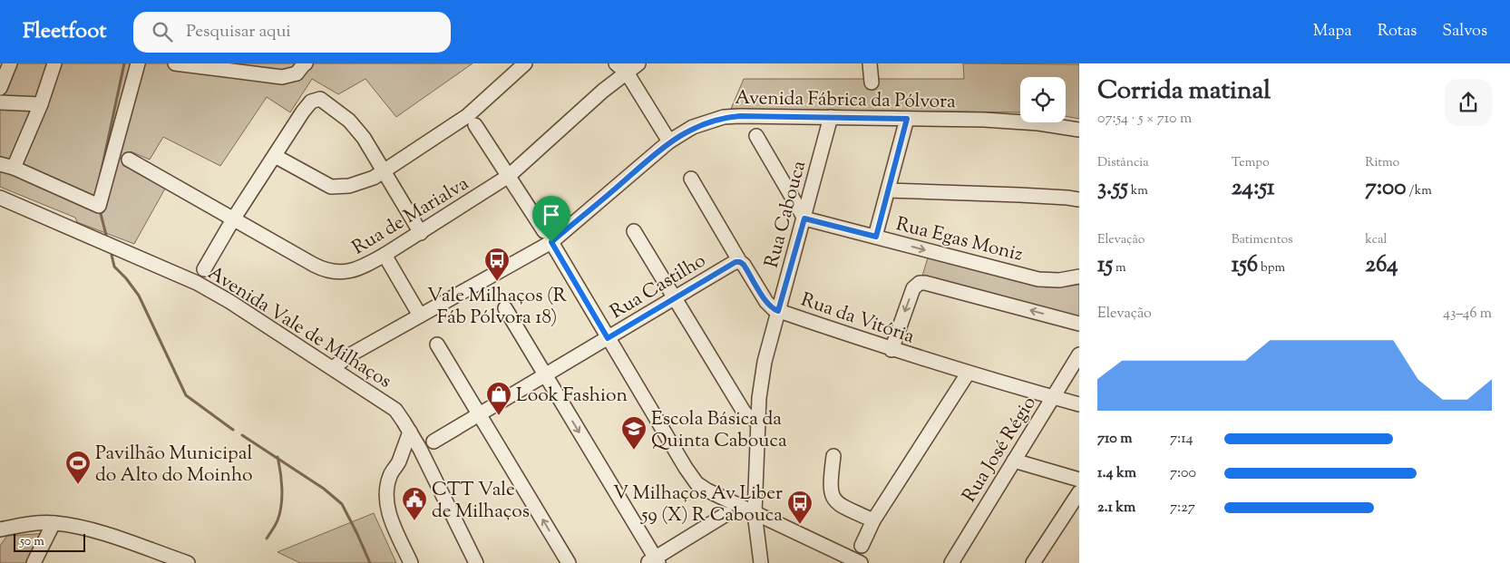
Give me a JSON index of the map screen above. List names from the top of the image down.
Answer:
{
  "streets": {
    "street": [
      "Avenida Fábrica da Pólvora",
      "Rua Cabouca",
      "Rua de Marialva",
      "Rua Egas Moniz",
      "Rua Castilho",
      "Rua da Vitória",
      "Avenida Vale de Milhaços",
      "Rua José Régio"
    ]
  },
  "crossings": [
    ["Avenida Fábrica da Pólvora", "Rua Cabouca"],
    ["Avenida Fábrica da Pólvora", "Avenida Vale de Milhaços"],
    ["Rua Cabouca", "Rua Egas Moniz"],
    ["Rua Cabouca", "Rua da Vitória"],
    ["Rua Castilho", "Rua da Vitória"],
    ["Rua da Vitória", "Rua José Régio"]
  ],
  "places": {
    "bus stop": ["Vale Milhaços (R Fáb Pólvora 18)", "V Milhaços Av Liber 59 (X) R Cabouca"],
    "shop": ["Look Fashion"],
    "school or university": ["Escola Básica da Quinta Cabouca"],
    "sports": ["Pavilhão Municipal do Alto do Moinho"],
    "public building": ["CTT Vale de Milhaços"]
  },
  "scale_bar": "50 m",
  "page": {
    "header": "Fleetfoot",
    "search": "Pesquisar aqui",
    "nav": ["Mapa", "Rotas", "Salvos"],
    "heading": ["Corrida matinal", "07:54 · 5 × 710 m"],
    "stats": [
      ["Distância", "3.55 km"],
      ["Tempo", "24:51"],
      ["Ritmo", "7:00 /km"],
      ["Elevação", "15 m"],
      ["Batimentos", "156 bpm"],
      ["kcal", "264"]
    ],
    "chart": ["Elevação", "43–46 m"],
    "list": [
      {
        "name": "710 m",
        "note": "7:14"
      },
      {
        "name": "1.4 km",
        "note": "7:00"
      },
      {
        "name": "2.1 km",
        "note": "7:27"
      }
    ],
    "scale": "50 m"
  }
}
